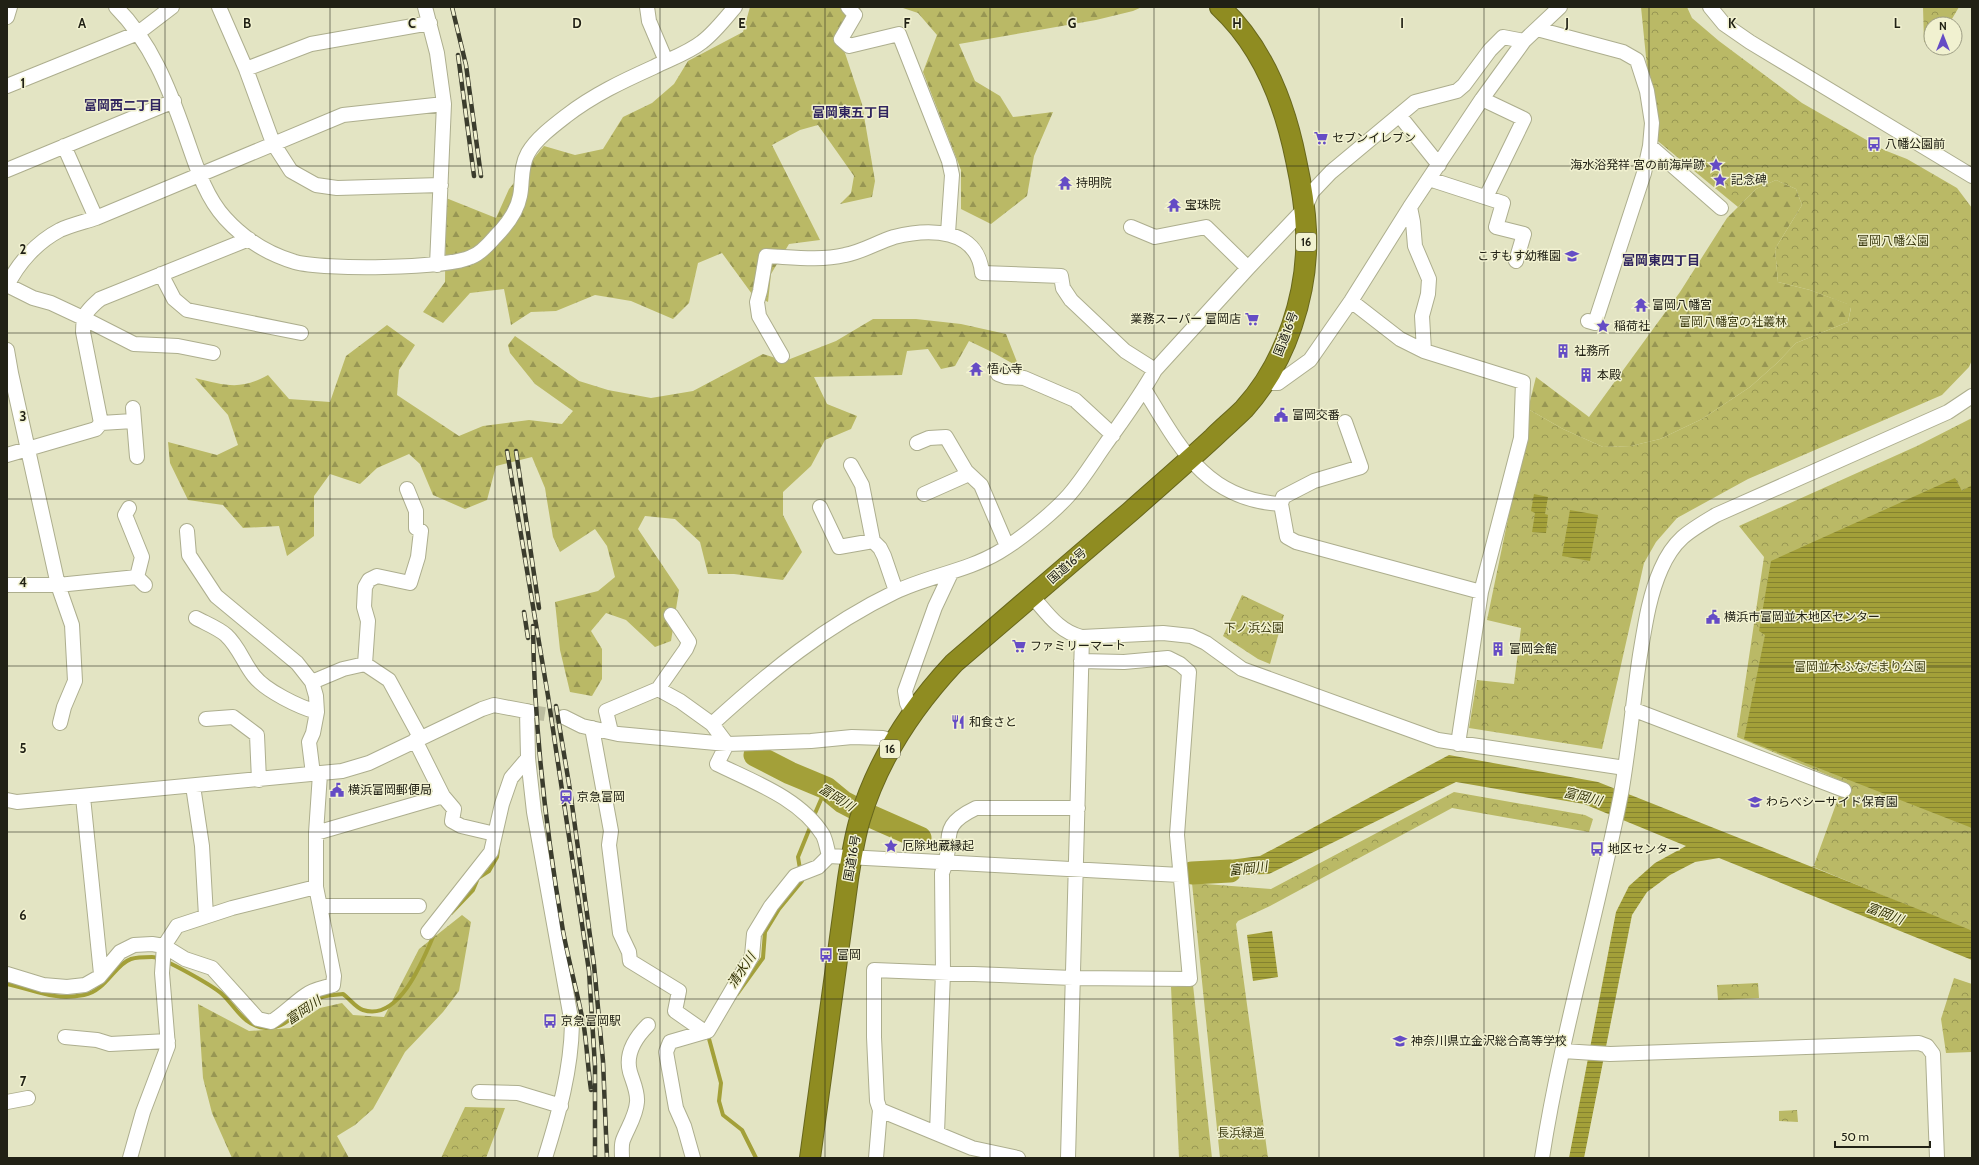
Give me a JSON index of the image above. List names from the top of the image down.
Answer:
{
  "streets": {
    "highway": ["16", "国道16号"]
  },
  "districts": ["富岡西二丁目", "富岡東五丁目", "富岡東四丁目"],
  "water": ["富岡川", "清水川"],
  "parks": [
    "富岡八幡公園",
    "富岡八幡宮の社叢林",
    "下ノ浜公園",
    "富岡並木ふなだまり公園",
    "長浜緑道"
  ],
  "places": {
    "supermarket": ["セブンイレブン", "業務スーパー 富岡店", "ファミリーマート"],
    "bus stop": [
      "八幡公園前",
      "地区センター",
      "富岡",
      "京急富岡駅"
    ],
    "place": [
      "海水浴発祥 宮の前海岸跡",
      "記念碑",
      "稲荷社",
      "厄除地蔵縁起"
    ],
    "temple": [
      "持明院",
      "宝珠院",
      "富岡八幡宮",
      "悟心寺"
    ],
    "school or university": ["こすもす幼稚園", "わらべシーサイド保育園", "神奈川県立金沢総合高等学校"],
    "building": ["社務所", "本殿", "富岡会館"],
    "public building": ["富岡交番", "横浜市富岡並木地区センター", "横浜富岡郵便局"],
    "restaurant": ["和食さと"],
    "station": ["京急富岡"]
  },
  "scale_bar": "50 m",
  "north": "top",
  "grid": {
    "columns": [
      "A",
      "B",
      "C",
      "D",
      "E",
      "F",
      "G",
      "H",
      "I",
      "J",
      "K",
      "L"
    ],
    "rows": [
      "1",
      "2",
      "3",
      "4",
      "5",
      "6",
      "7"
    ]
  }
}
